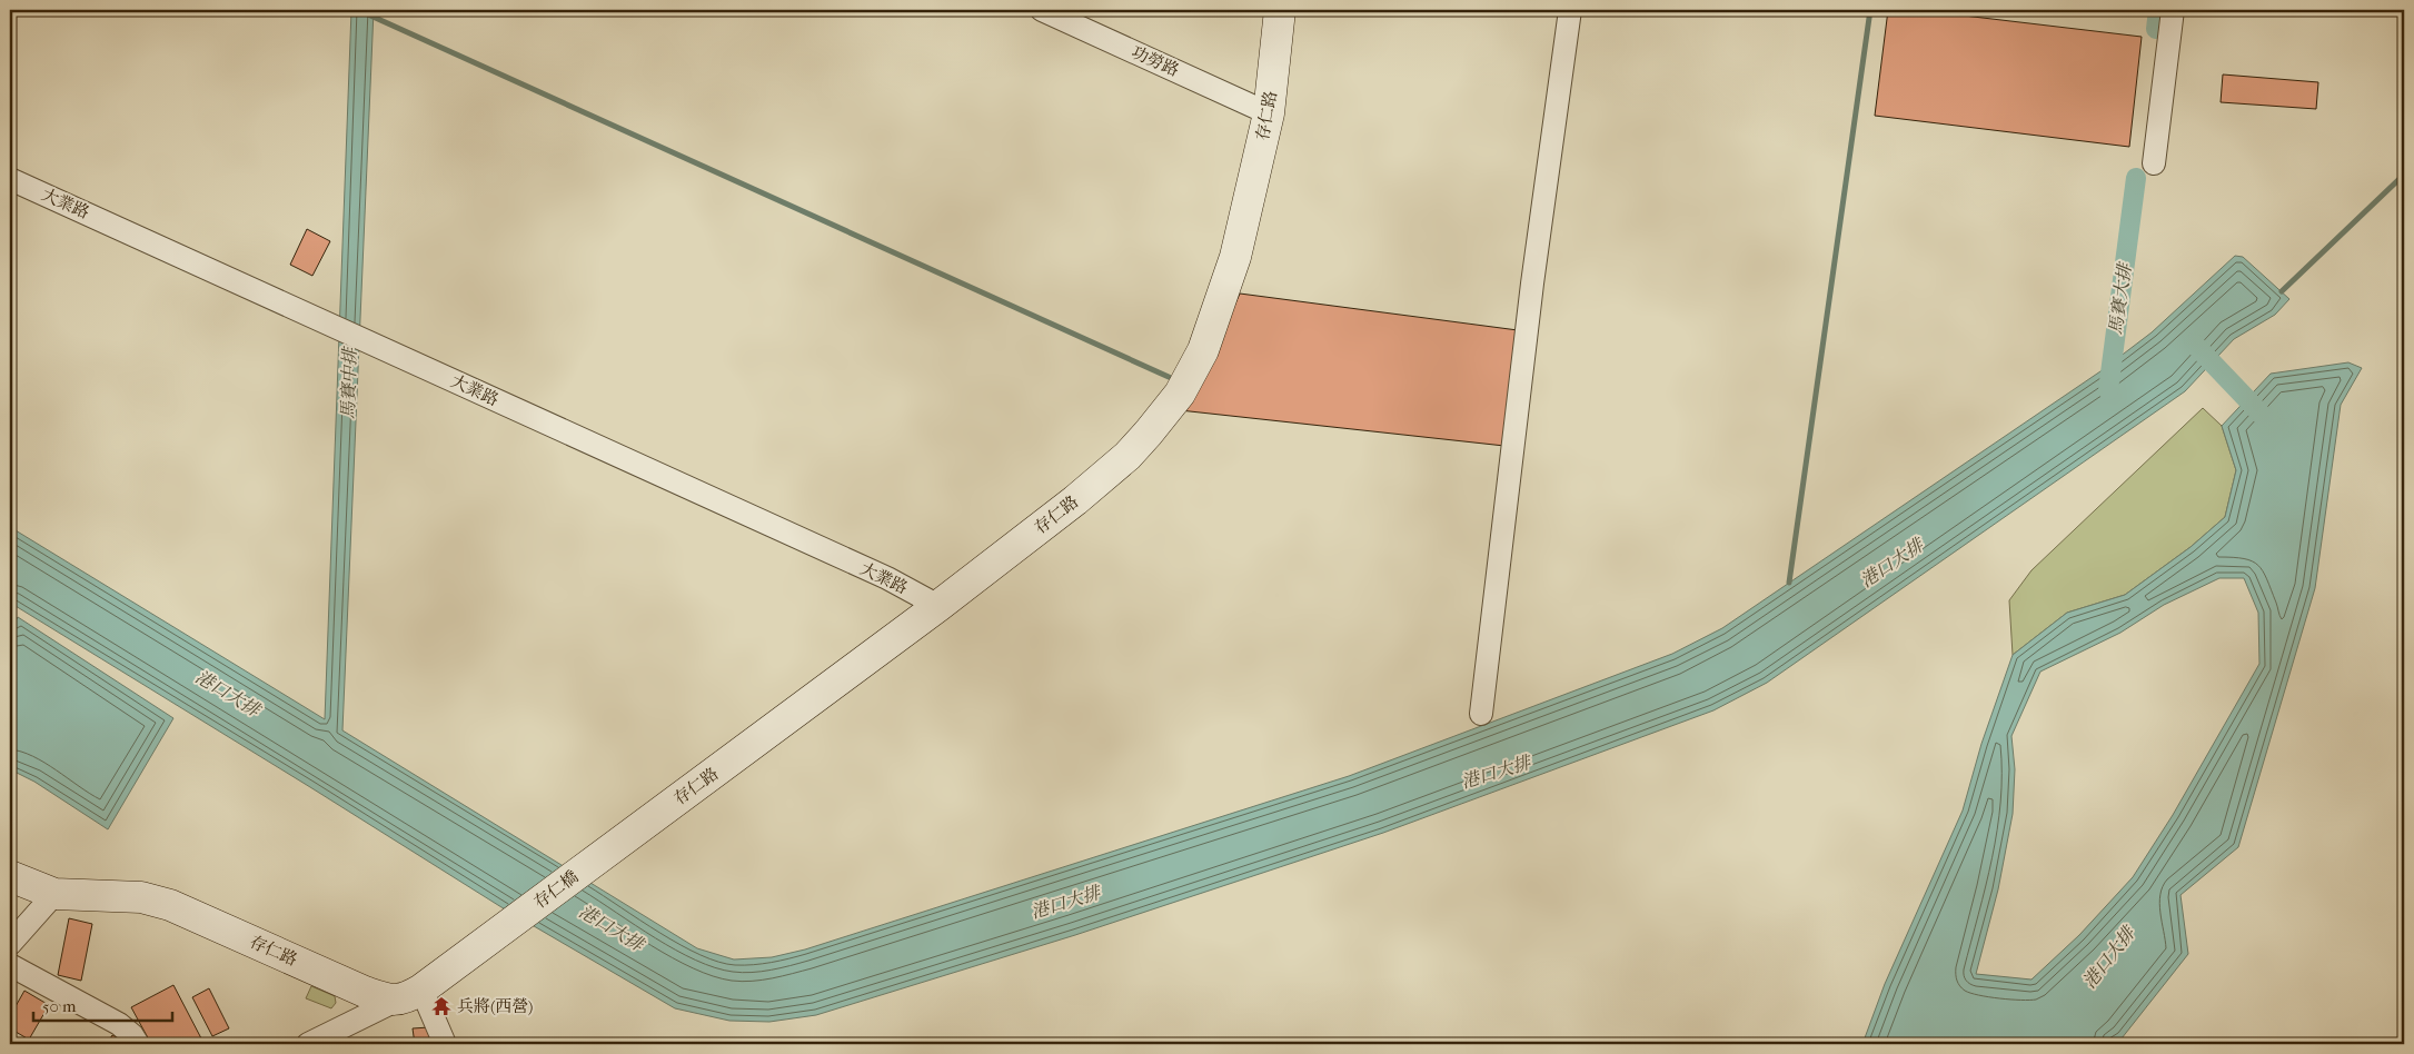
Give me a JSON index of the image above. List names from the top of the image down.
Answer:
{
  "streets": {
    "street": [
      "功勞路",
      "存仁路",
      "大業路",
      "存仁橋"
    ]
  },
  "crossings": [
    ["功勞路", "存仁路"],
    ["存仁路", "大業路"],
    ["存仁路", "存仁橋"]
  ],
  "water": ["馬賽大排", "馬賽中排", "港口大排"],
  "places": {
    "temple": ["兵將(西營)"]
  },
  "scale_bar": "50 m"
}
